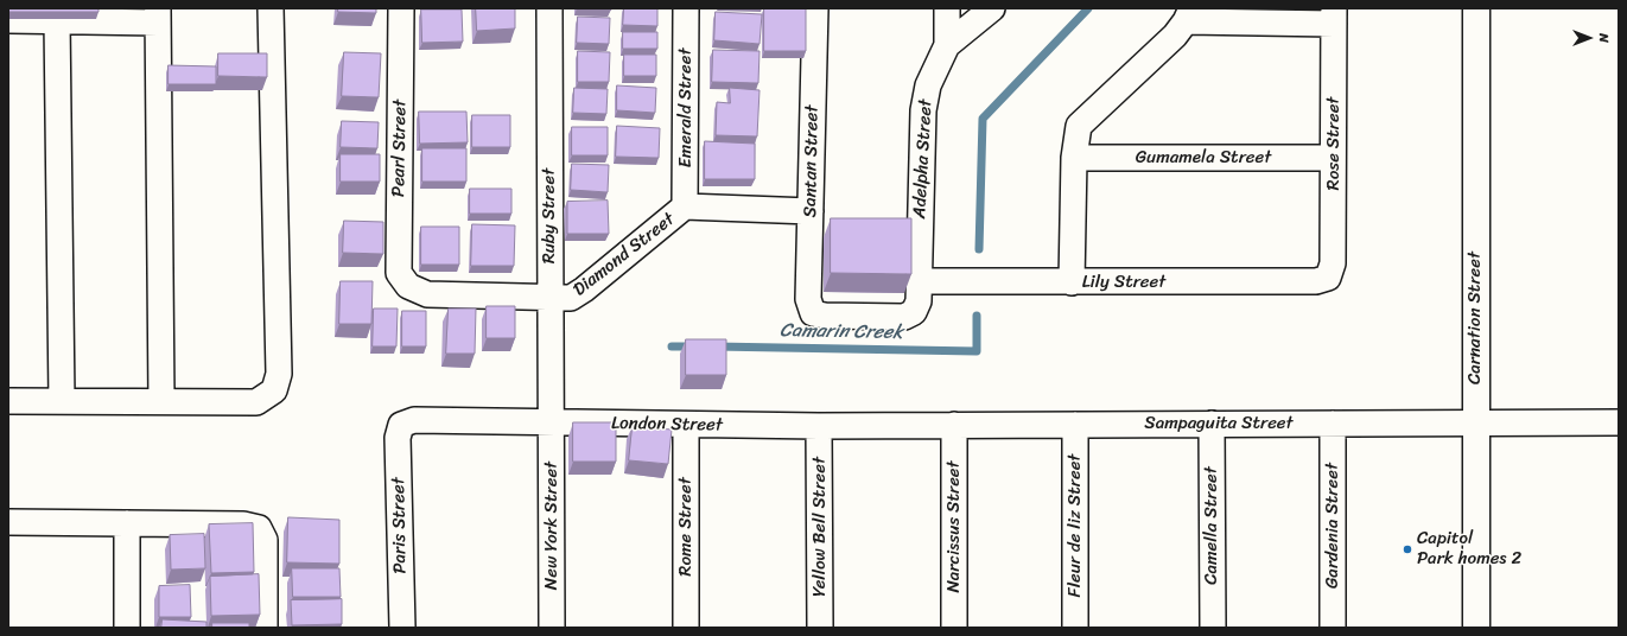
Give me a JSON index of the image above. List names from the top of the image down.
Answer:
{
  "streets": {
    "street": [
      "Emerald Street",
      "Rose Street",
      "Pearl Street",
      "Gumamela Street",
      "Adelpha Street",
      "Santan Street",
      "Ruby Street",
      "Diamond Street",
      "Lily Street",
      "Carnation Street",
      "Sampaguita Street",
      "London Street",
      "Paris Street",
      "New York Street",
      "Fleur de liz Street",
      "Camella Street",
      "Gardenia Street",
      "Rome Street",
      "Yellow Bell Street",
      "Narcissus Street"
    ]
  },
  "crossings": [
    ["Emerald Street", "Diamond Street"],
    ["Rose Street", "Gumamela Street"],
    ["Rose Street", "Lily Street"],
    ["Pearl Street", "Diamond Street"],
    ["Adelpha Street", "Santan Street"],
    ["Adelpha Street", "Lily Street"],
    ["Santan Street", "Diamond Street"],
    ["Ruby Street", "Diamond Street"],
    ["Ruby Street", "London Street"],
    ["Ruby Street", "New York Street"],
    ["Carnation Street", "Sampaguita Street"],
    ["Sampaguita Street", "London Street"],
    ["Sampaguita Street", "Fleur de liz Street"],
    ["Sampaguita Street", "Camella Street"],
    ["Sampaguita Street", "Gardenia Street"],
    ["Sampaguita Street", "Yellow Bell Street"],
    ["Sampaguita Street", "Narcissus Street"],
    ["London Street", "Paris Street"],
    ["London Street", "New York Street"],
    ["London Street", "Rome Street"],
    ["London Street", "Yellow Bell Street"]
  ],
  "water": ["Camarin Creek"],
  "places": ["Capitol Park homes 2"],
  "north": "right"
}
